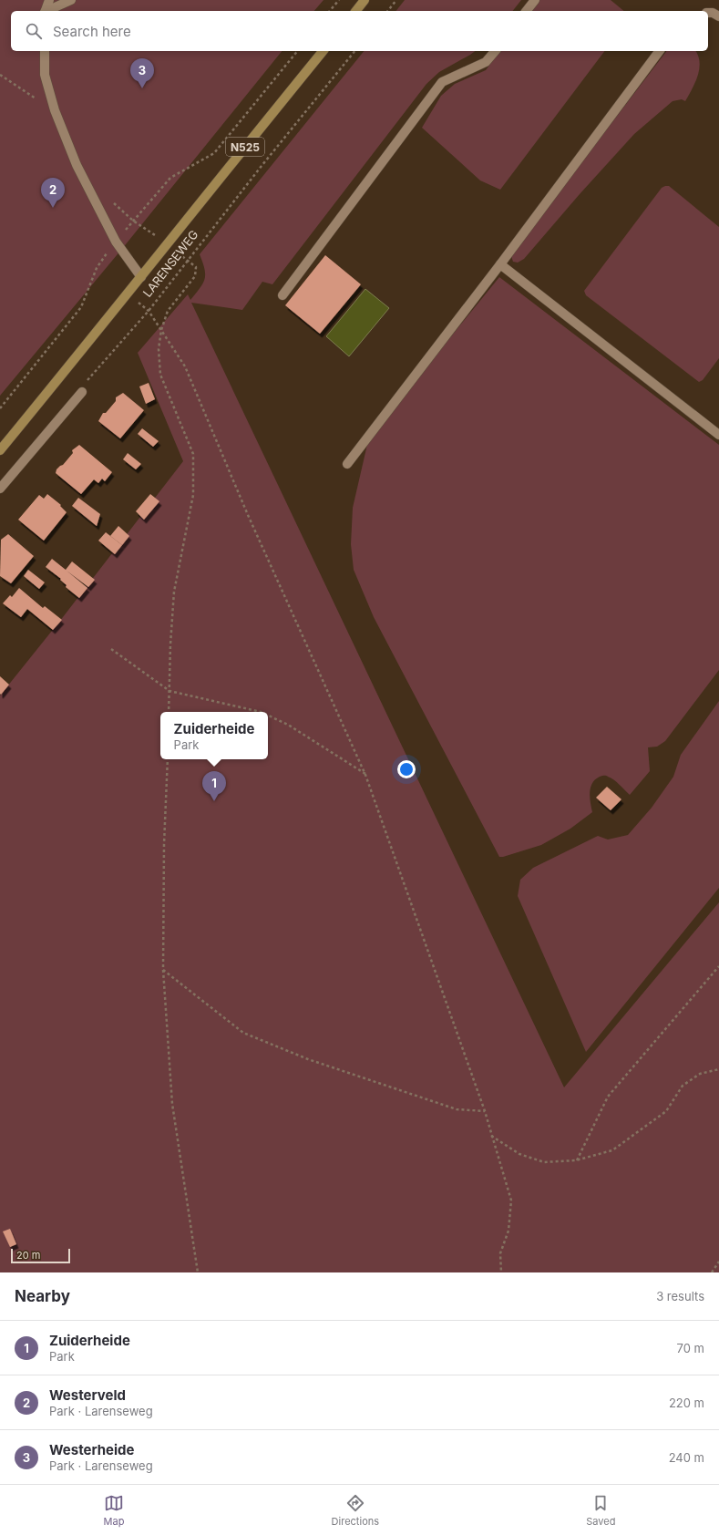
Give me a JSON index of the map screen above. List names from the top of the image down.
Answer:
{
  "streets": {
    "main road": ["N525", "LARENSEWEG"]
  },
  "scale_bar": "20 m",
  "page": {
    "search": "Search here",
    "pins": ["3", "2", "1"],
    "popup": ["Zuiderheide", "Park"],
    "scale": "20 m",
    "heading": ["Nearby", "3 results"],
    "list": [
      {
        "mark": "1",
        "name": "Zuiderheide",
        "note": "Park",
        "value": "70 m"
      },
      {
        "mark": "2",
        "name": "Westerveld",
        "note": "Park · Larenseweg",
        "value": "220 m"
      },
      {
        "mark": "3",
        "name": "Westerheide",
        "note": "Park · Larenseweg",
        "value": "240 m"
      }
    ],
    "nav": ["Map", "Directions", "Saved"]
  }
}
